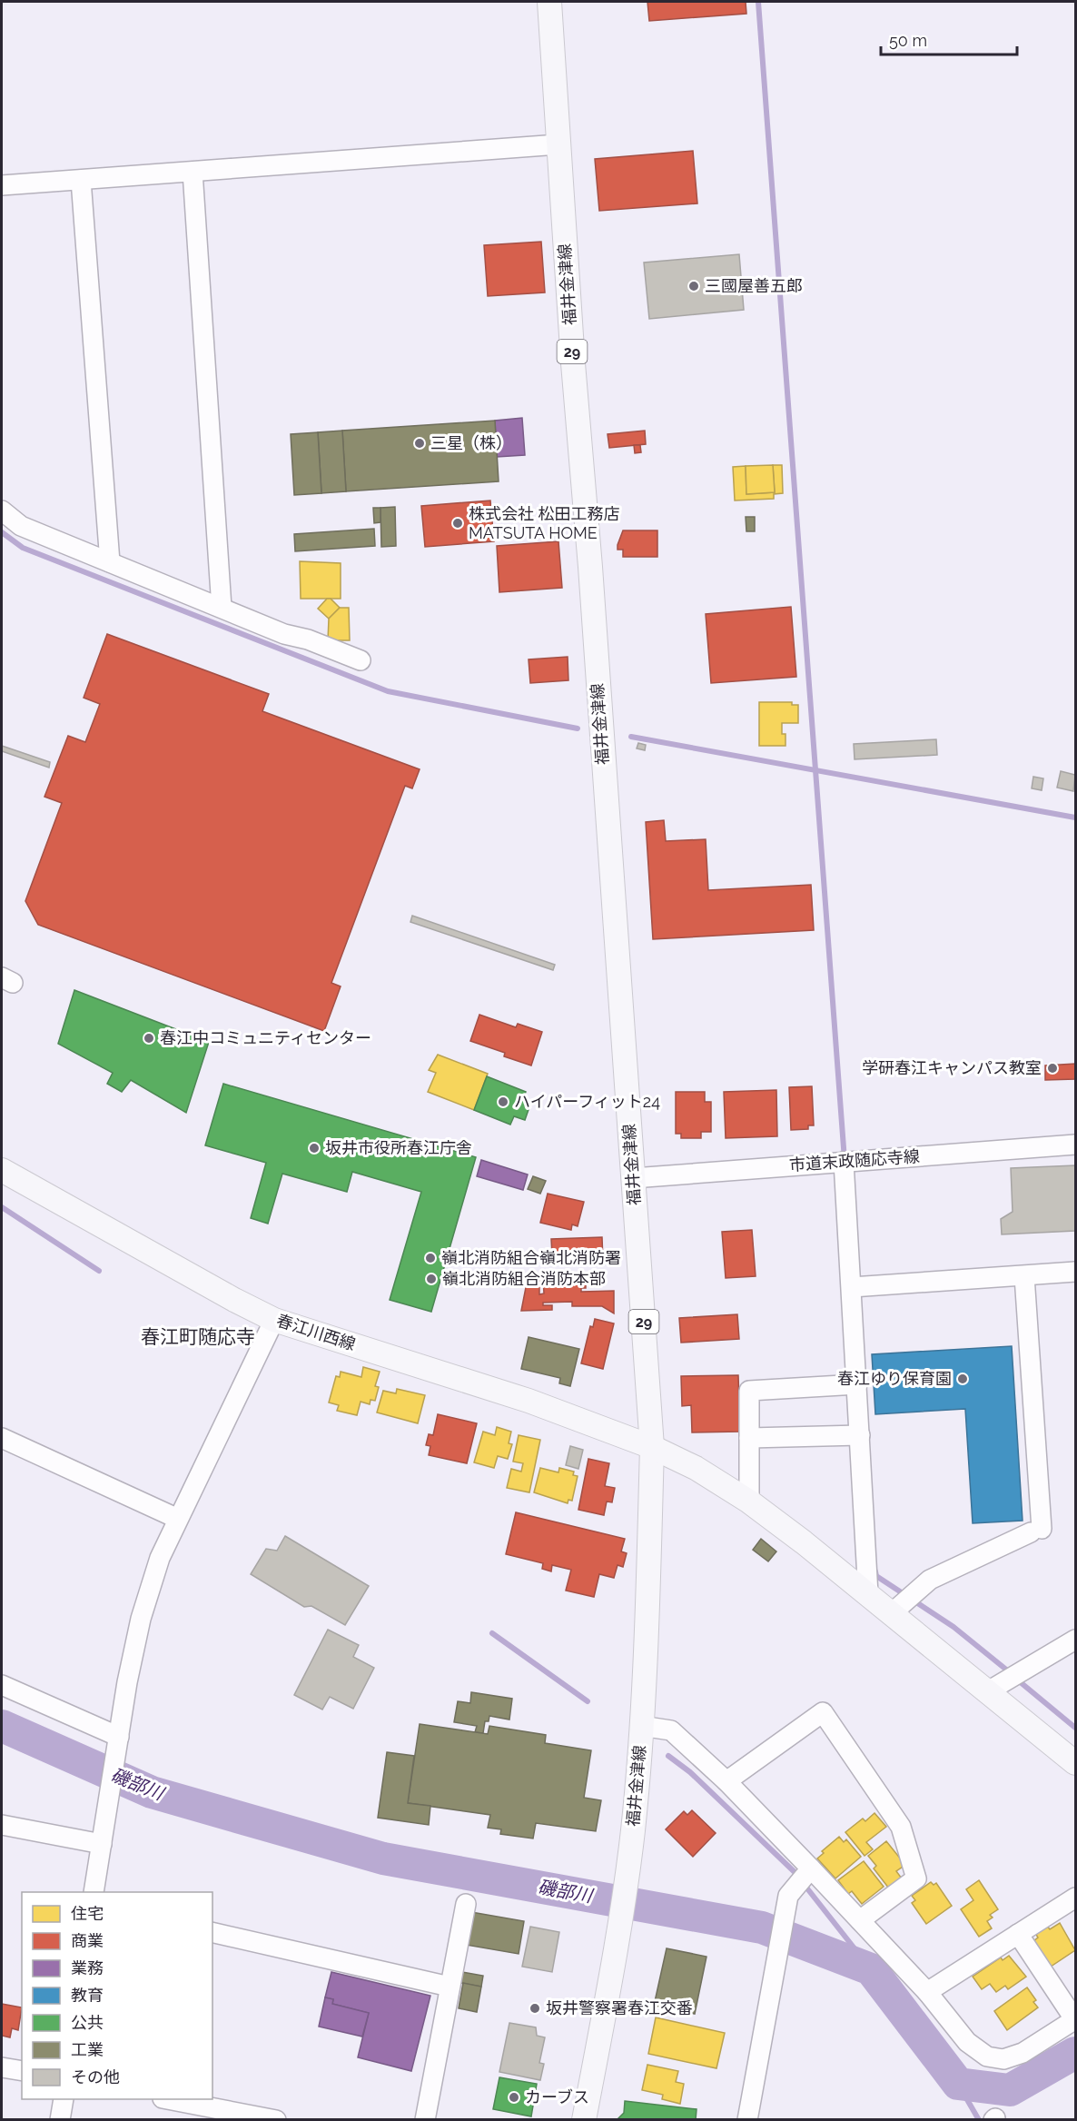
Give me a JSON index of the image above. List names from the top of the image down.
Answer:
{
  "streets": {
    "main road": ["福井金津線", "29", "春江川西線"],
    "street": ["市道末政随応寺線"]
  },
  "crossings": [
    ["福井金津線", "市道末政随応寺線"],
    ["福井金津線", "春江川西線"]
  ],
  "districts": ["春江町随応寺"],
  "water": ["磯部川"],
  "places": [
    "三國屋善五郎",
    "三星（株）",
    "株式会社 松田工務店 MATSUTA HOME",
    "春江中コミュニティセンター",
    "学研春江キャンパス教室",
    "ハイパーフィット24",
    "坂井市役所春江庁舎",
    "嶺北消防組合嶺北消防署",
    "嶺北消防組合消防本部",
    "春江ゆり保育園",
    "坂井警察署春江交番",
    "カーブス"
  ],
  "legend": [
    "住宅",
    "商業",
    "業務",
    "教育",
    "公共",
    "工業",
    "その他"
  ],
  "scale_bar": "50 m"
}
